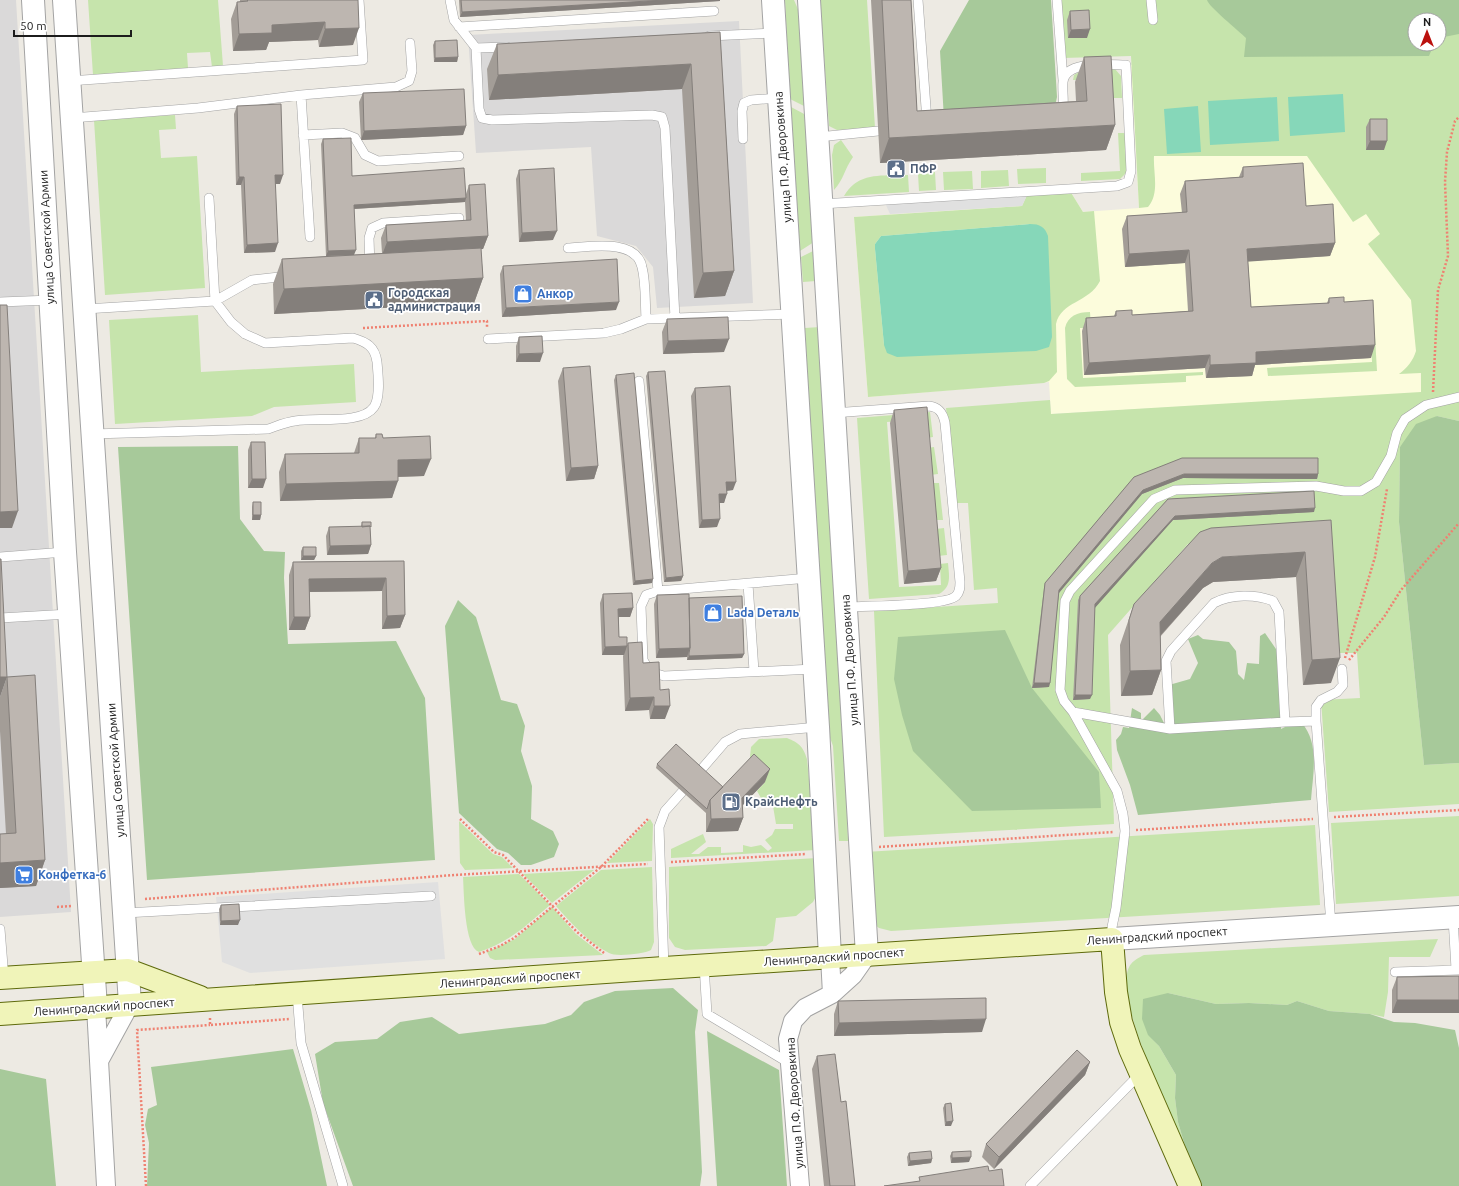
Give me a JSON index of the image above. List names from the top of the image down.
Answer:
{
  "streets": {
    "main road": ["Ленинградский проспект"],
    "street": ["улица П.Ф. Дворовкина", "улица Советской Армии"]
  },
  "crossings": [
    ["улица П.Ф. Дворовкина", "Ленинградский проспект"],
    ["улица Советской Армии", "Ленинградский проспект"]
  ],
  "places": {
    "public building": ["ПФР", "Городская администрация"],
    "shop": ["Анкор", "Lada Dеталь"],
    "fuel station": ["КрайсНефть"],
    "supermarket": ["Конфетка-6"]
  },
  "scale_bar": "50 m",
  "north": "top"
}
